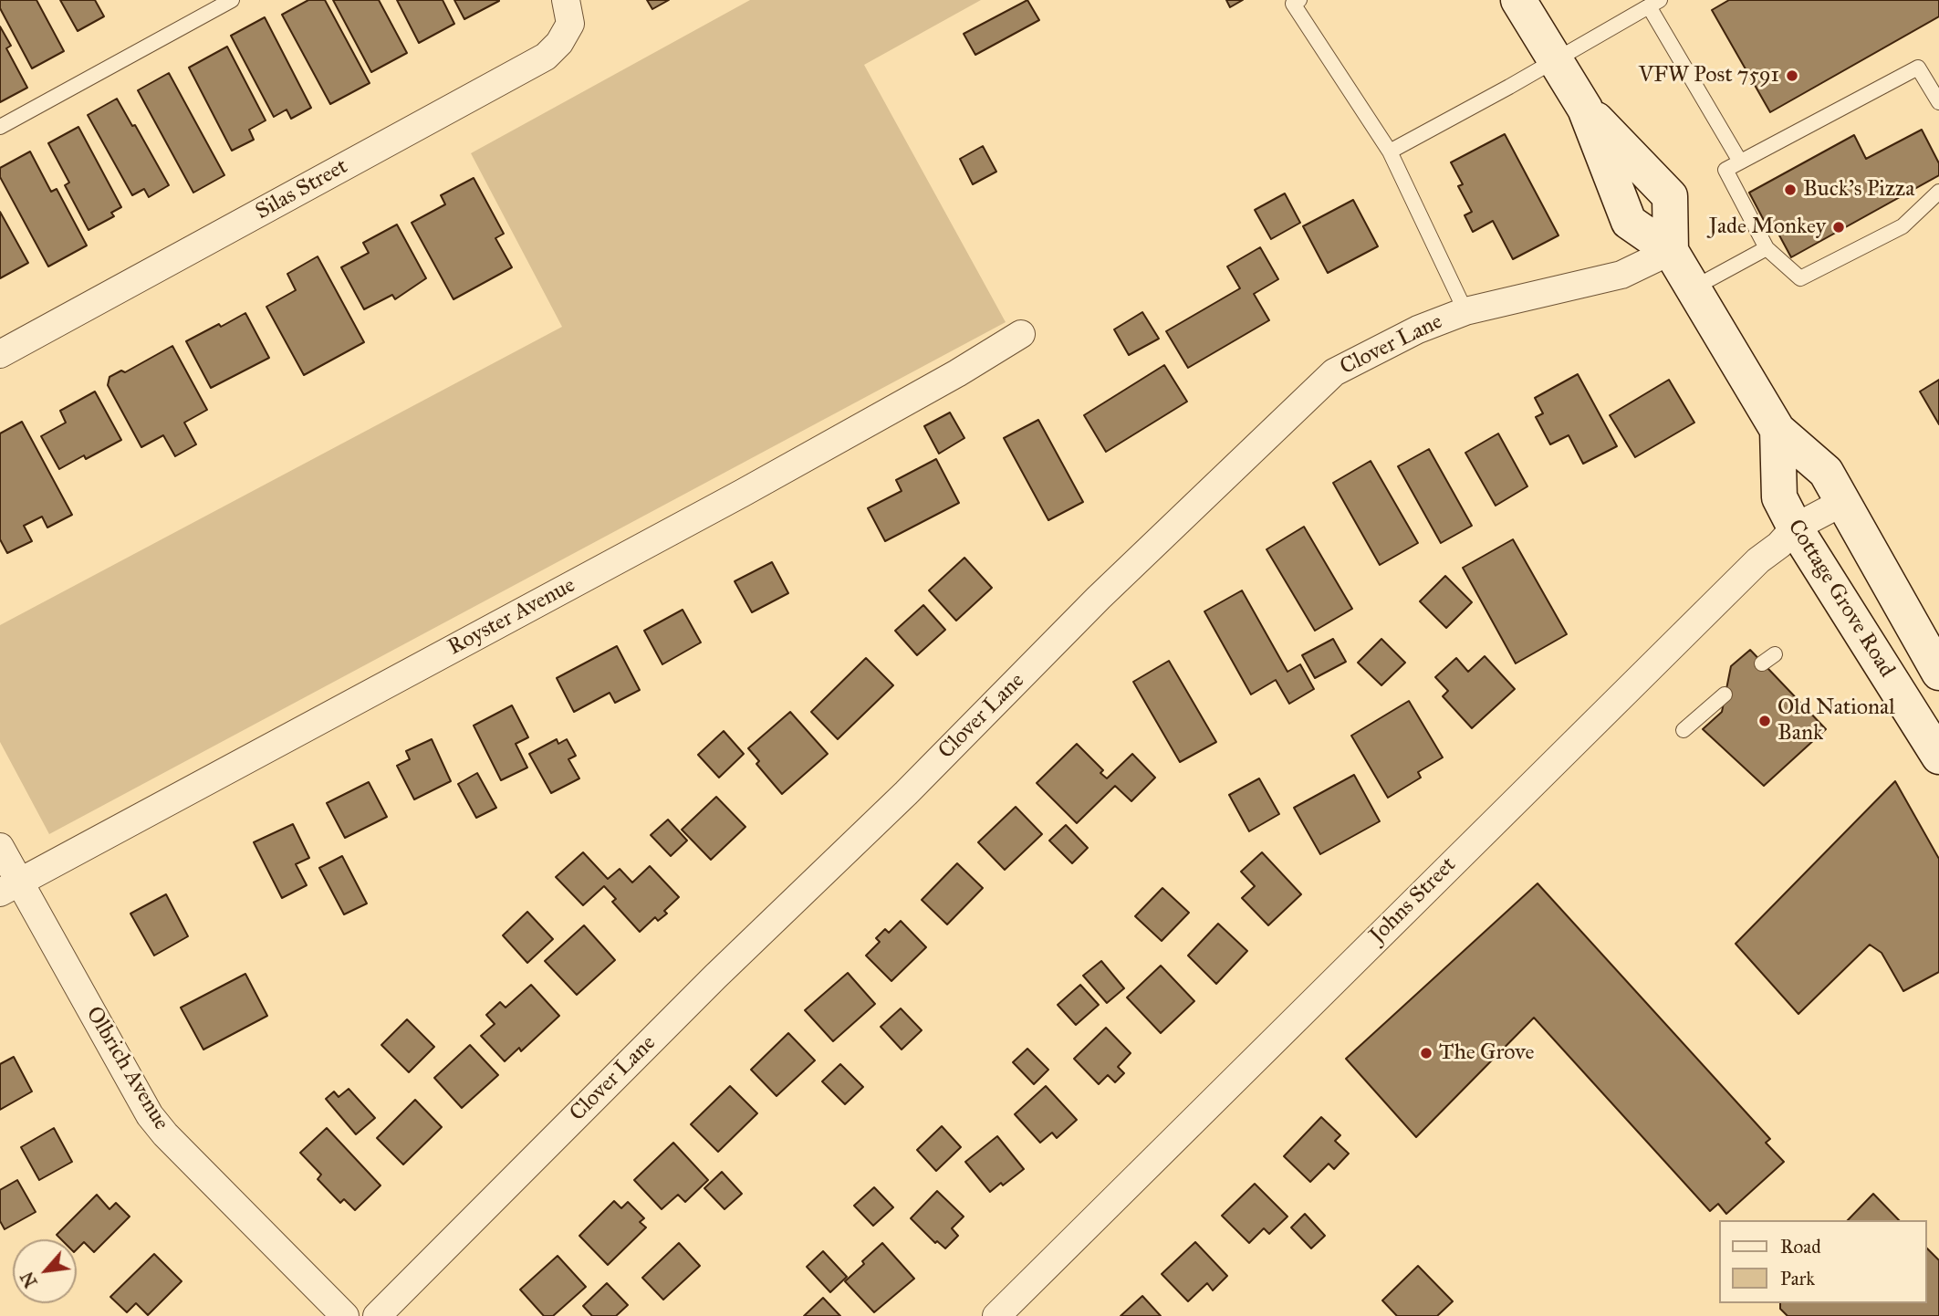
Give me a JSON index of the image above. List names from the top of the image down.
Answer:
{
  "streets": {
    "street": [
      "Silas Street",
      "Clover Lane",
      "Cottage Grove Road",
      "Royster Avenue",
      "Johns Street",
      "Olbrich Avenue"
    ]
  },
  "crossings": [
    ["Clover Lane", "Cottage Grove Road"],
    ["Cottage Grove Road", "Johns Street"],
    ["Royster Avenue", "Olbrich Avenue"]
  ],
  "places": [
    "VFW Post 7591",
    "Buck's Pizza",
    "Jade Monkey",
    "Old National Bank",
    "The Grove"
  ],
  "legend": ["Road", "Park"],
  "north": "bottom left"
}
